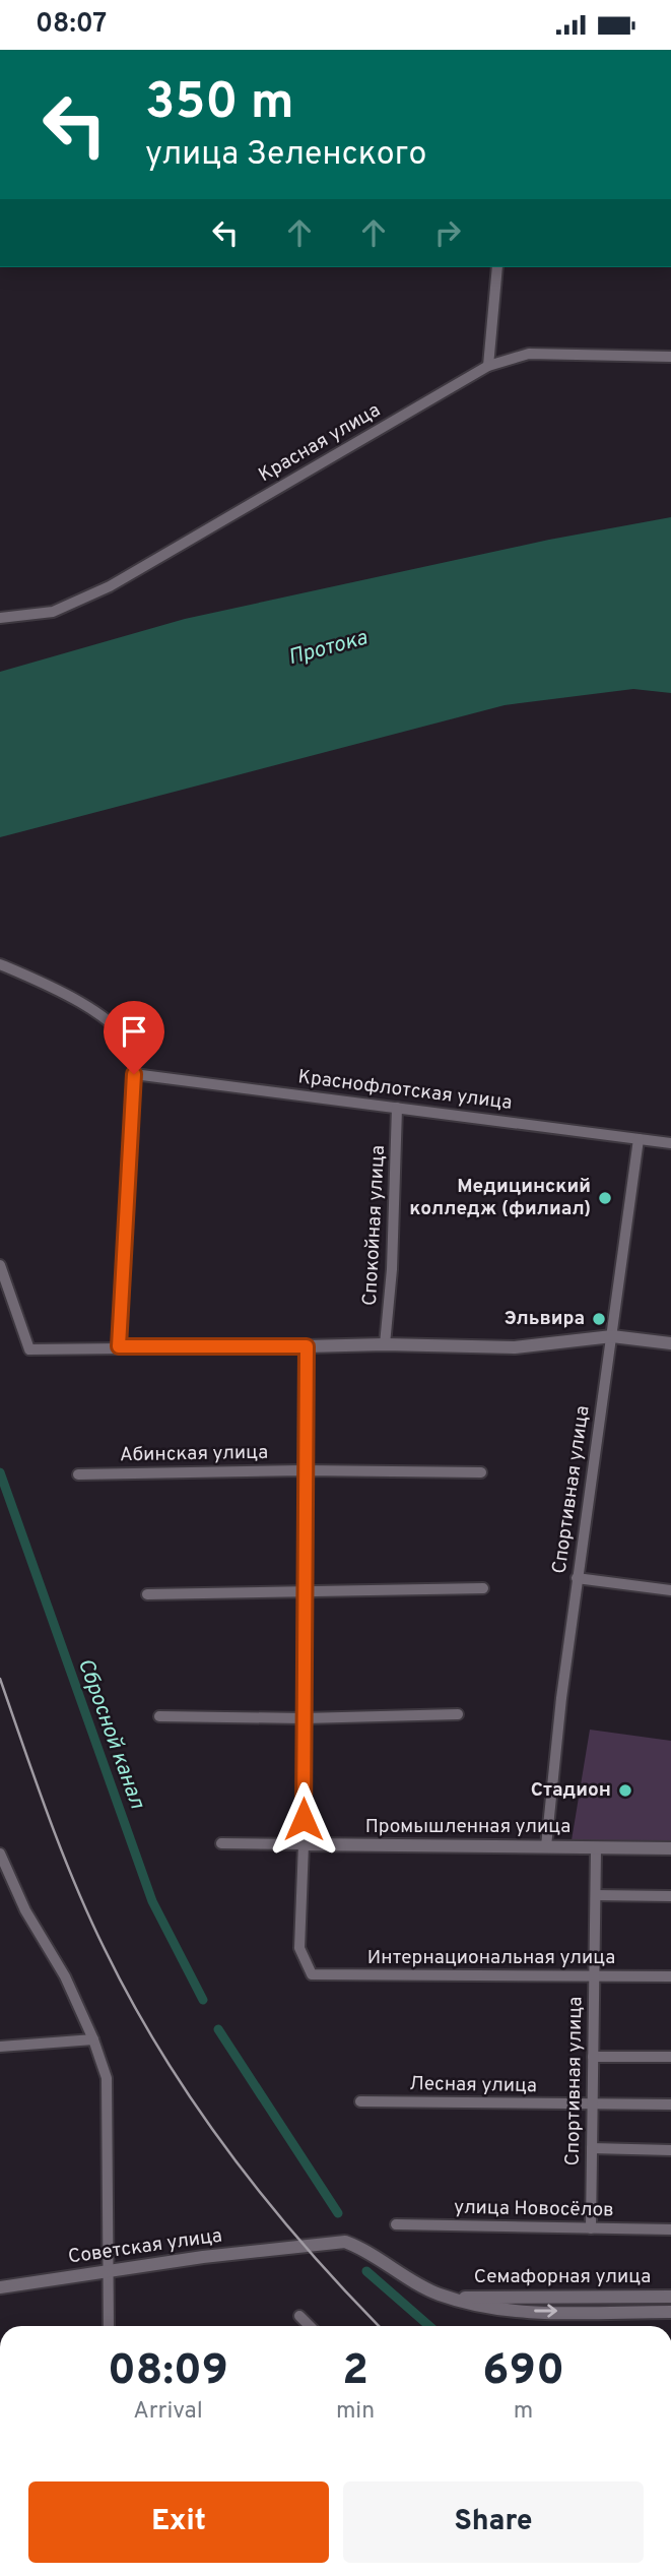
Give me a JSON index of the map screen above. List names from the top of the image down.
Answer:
{
  "streets": {
    "street": [
      "Красная улица",
      "Краснофлотская улица",
      "Спокойная улица",
      "Абинская улица",
      "Спортивная улица",
      "Промышленная улица",
      "Интернациональная улица",
      "Лесная улица",
      "улица Новосёлов",
      "Советская улица",
      "Семафорная улица"
    ]
  },
  "crossings": [
    ["Краснофлотская улица", "Спокойная улица"],
    ["Краснофлотская улица", "Спортивная улица"],
    ["Спортивная улица", "Промышленная улица"],
    ["Спортивная улица", "Интернациональная улица"],
    ["Спортивная улица", "Лесная улица"],
    ["Спортивная улица", "улица Новосёлов"],
    ["Промышленная улица", "Интернациональная улица"],
    ["Советская улица", "Семафорная улица"]
  ],
  "water": ["Протока", "Сбросной канал"],
  "places": ["Медицинский колледж (филиал)", "Эльвира", "Стадион"],
  "page": {
    "status": "08:07",
    "turn": ["350 m", "улица Зеленского"],
    "eta": [
      "08:09",
      "Arrival",
      "2",
      "min",
      "690",
      "m"
    ],
    "buttons": ["Exit", "Share"]
  }
}
